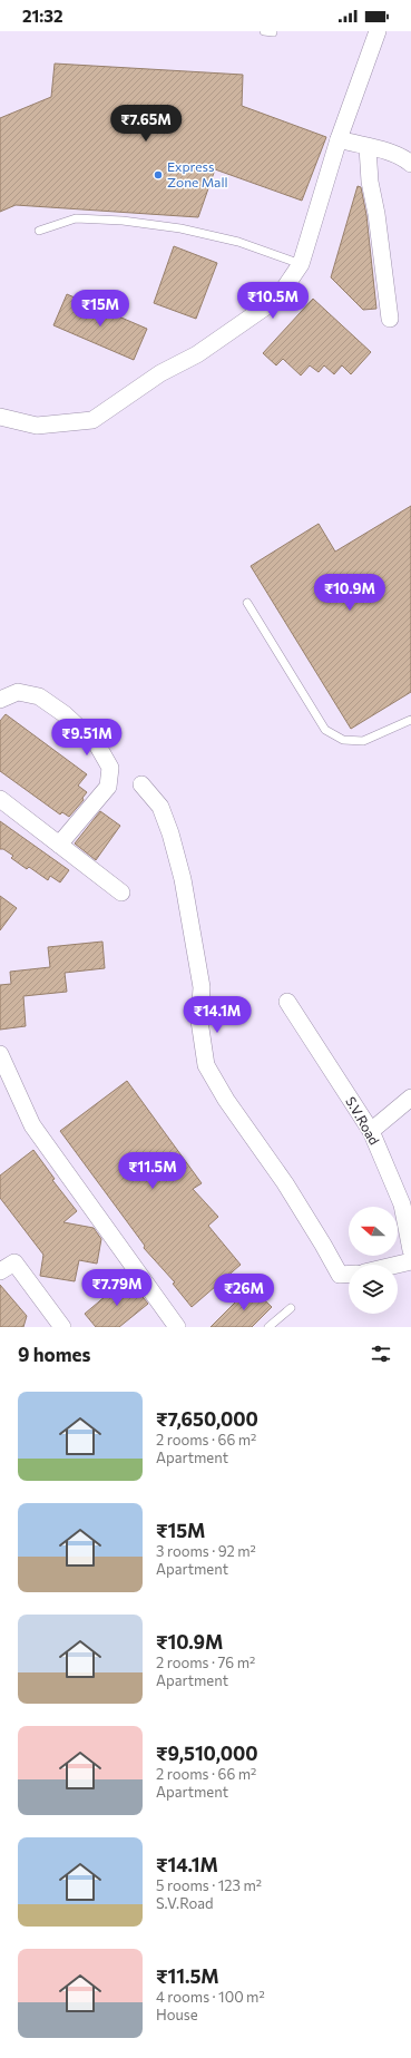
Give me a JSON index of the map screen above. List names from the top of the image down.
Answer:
{
  "streets": {
    "street": ["S.V.Road"]
  },
  "places": ["Express Zone Mall"],
  "north": "left",
  "page": {
    "status": "21:32",
    "price": [
      "₹7.65M",
      "₹10.5M",
      "₹15M",
      "₹10.9M",
      "₹9.51M",
      "₹14.1M",
      "₹11.5M",
      "₹7.79M",
      "₹26M"
    ],
    "heading": "9 homes",
    "list": [
      {
        "name": "₹7,650,000",
        "note": "2 rooms · 66 m² · Apartment"
      },
      {
        "name": "₹15M",
        "note": "3 rooms · 92 m² · Apartment"
      },
      {
        "name": "₹10.9M",
        "note": "2 rooms · 76 m² · Apartment"
      },
      {
        "name": "₹9,510,000",
        "note": "2 rooms · 66 m² · Apartment"
      },
      {
        "name": "₹14.1M",
        "note": "5 rooms · 123 m² · S.V.Road"
      },
      {
        "name": "₹11.5M",
        "note": "4 rooms · 100 m² · House"
      }
    ]
  }
}
